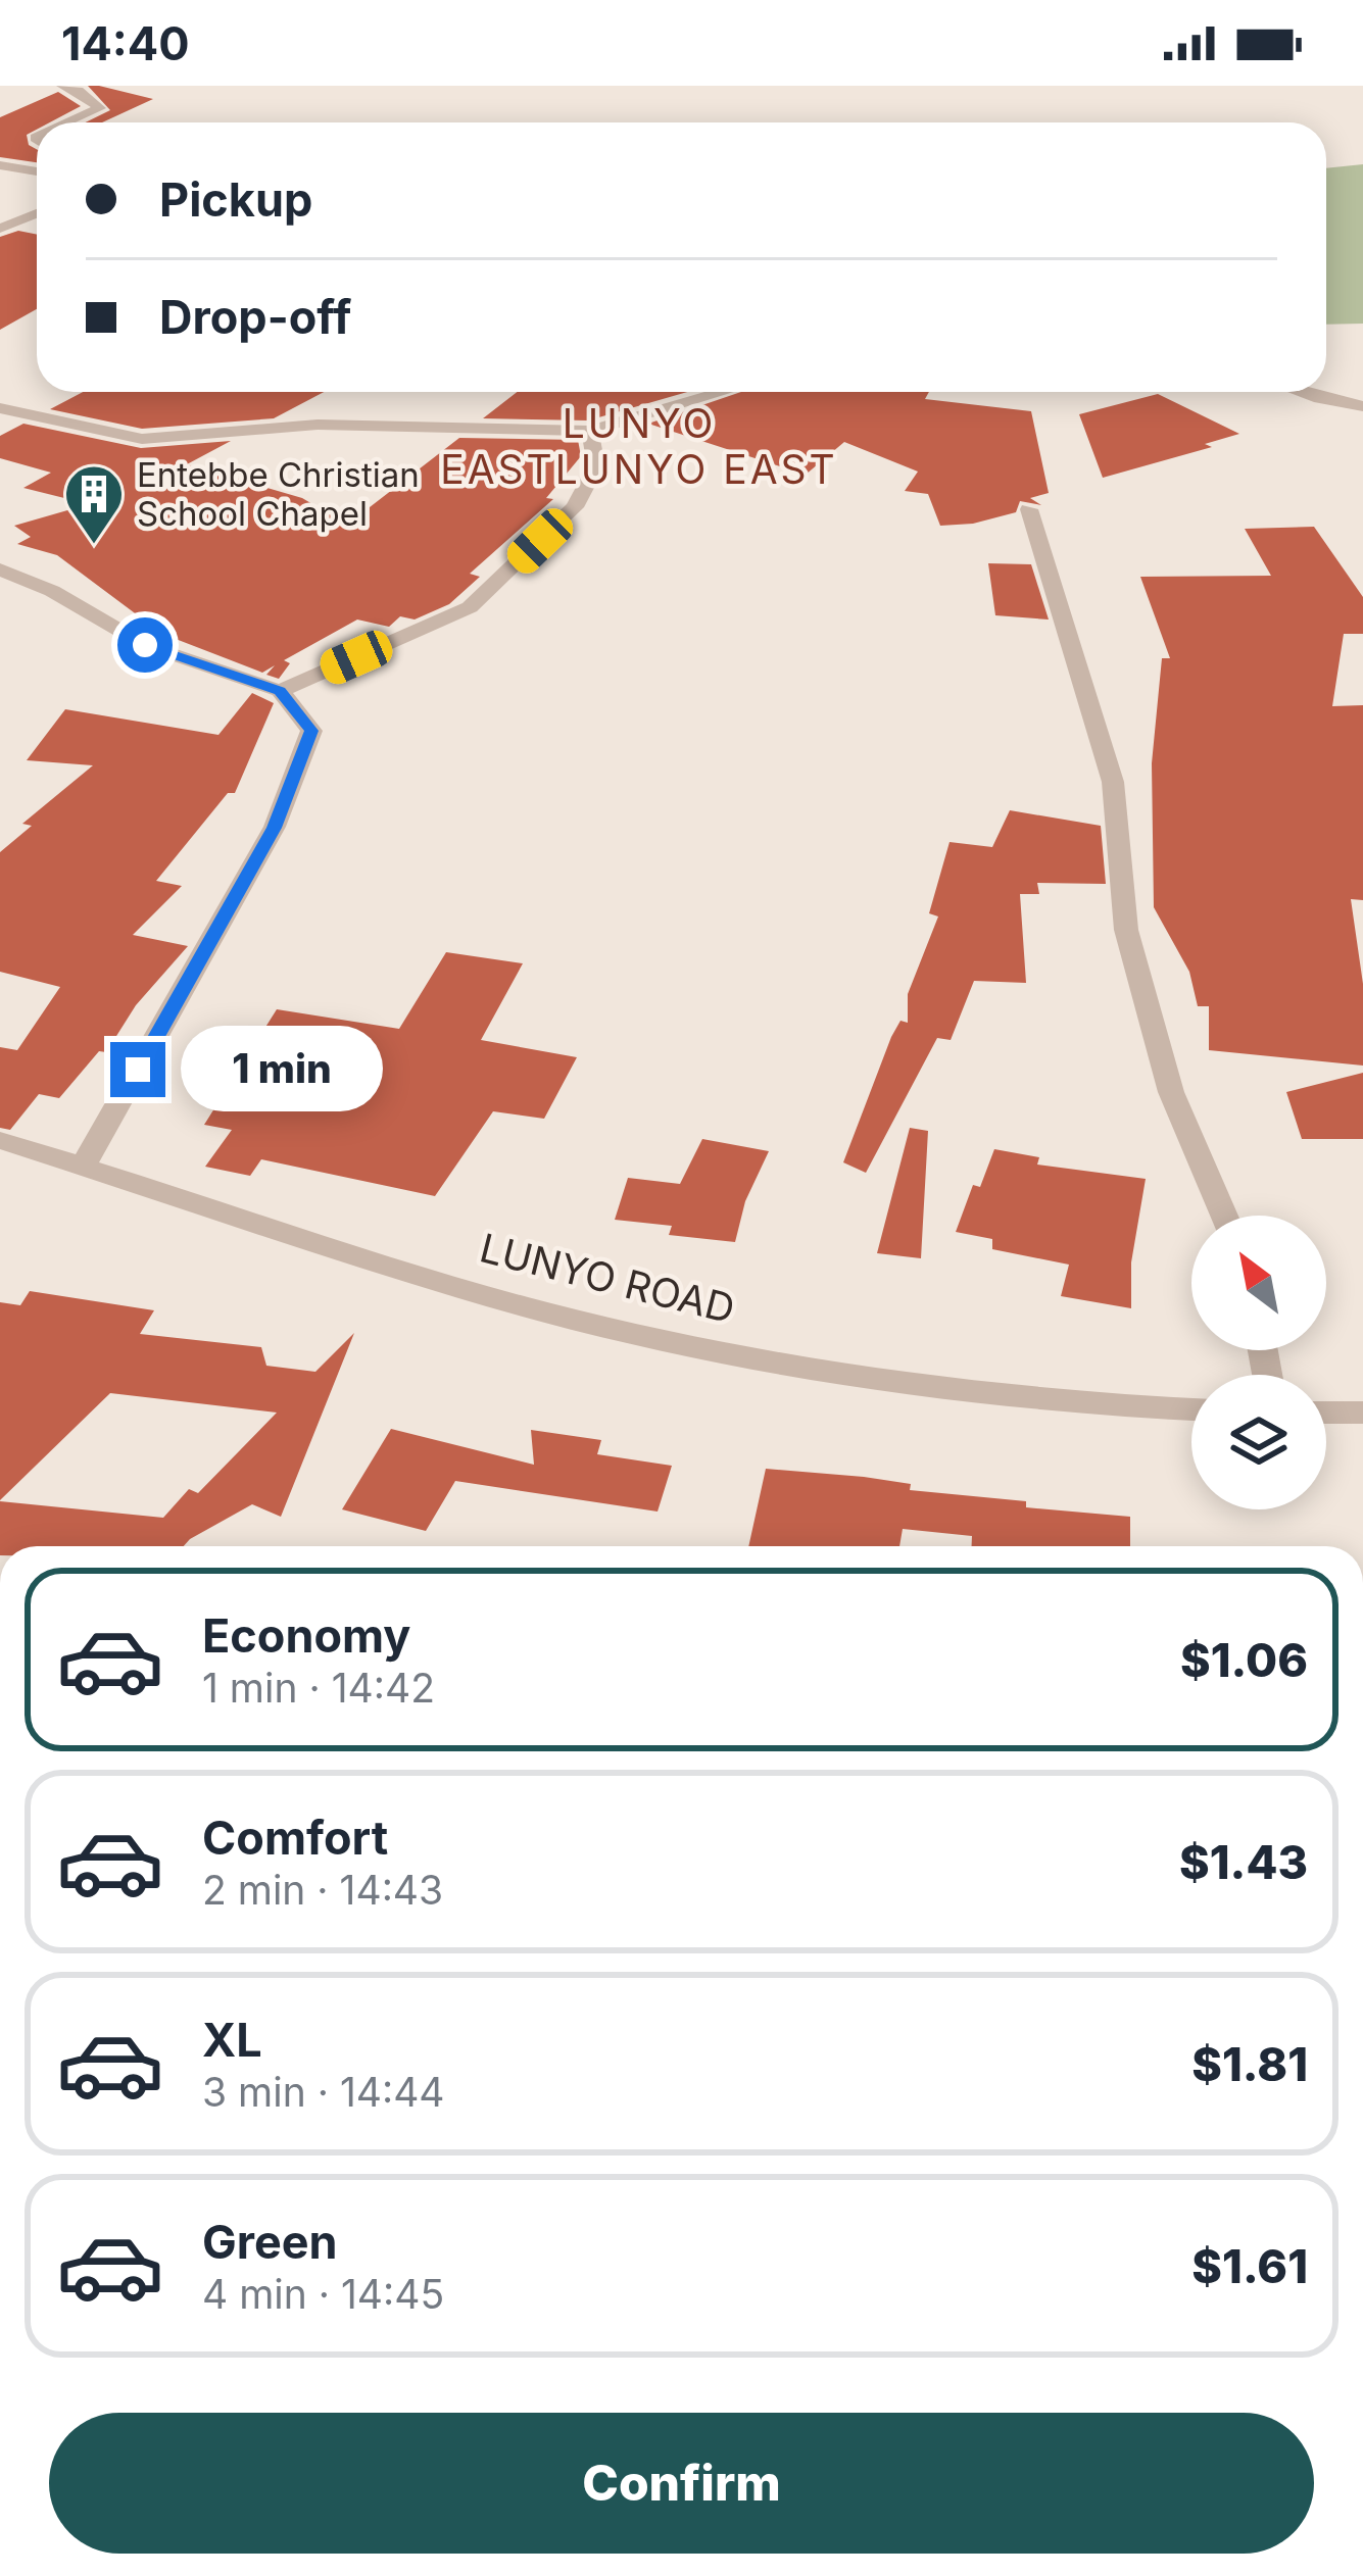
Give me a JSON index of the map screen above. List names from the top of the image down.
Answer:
{
  "streets": {
    "street": ["LUNYO ROAD"]
  },
  "districts": ["LUNYO EASTLUNYO EAST"],
  "places": {
    "building": ["Entebbe Christian School Chapel"]
  },
  "north": "top left",
  "page": {
    "status": "14:40",
    "banner": ["Pickup", "Drop-off"],
    "bubble": "1 min",
    "list": [
      {
        "name": "Economy",
        "note": "1 min · 14:42",
        "value": "$1.06"
      },
      {
        "name": "Comfort",
        "note": "2 min · 14:43",
        "value": "$1.43"
      },
      {
        "name": "XL",
        "note": "3 min · 14:44",
        "value": "$1.81"
      },
      {
        "name": "Green",
        "note": "4 min · 14:45",
        "value": "$1.61"
      }
    ],
    "buttons": "Confirm"
  }
}
